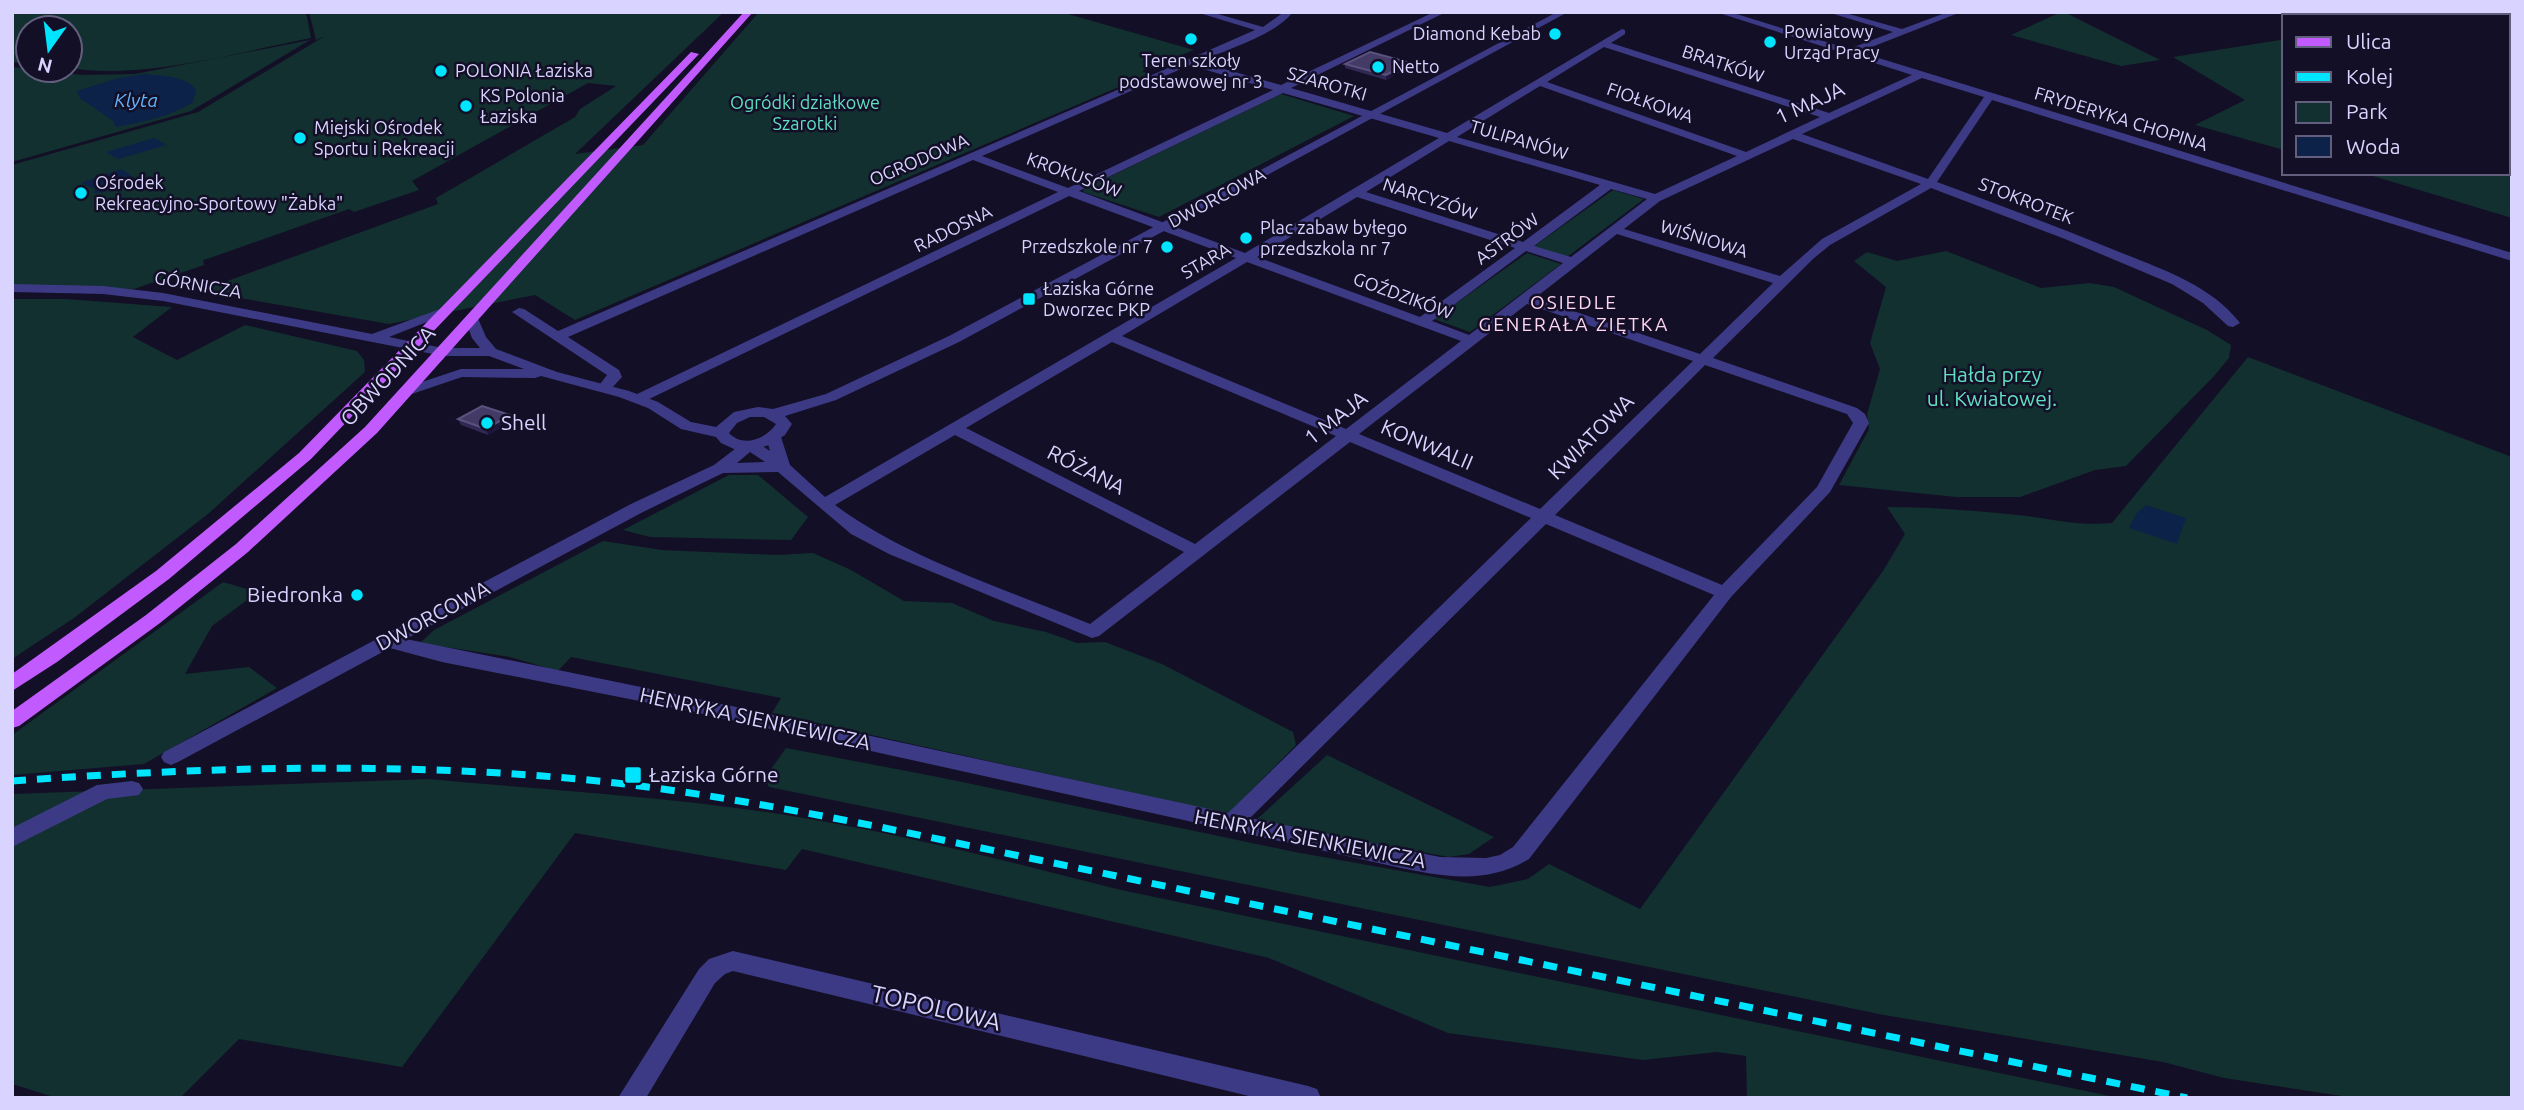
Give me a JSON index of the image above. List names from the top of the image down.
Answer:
{
  "streets": {
    "main road": ["OBWODNICA"],
    "street": [
      "BRATKÓW",
      "SZAROTKI",
      "FIOŁKOWA",
      "1 MAJA",
      "FRYDERYKA CHOPINA",
      "TULIPANÓW",
      "OGRODOWA",
      "KROKUSÓW",
      "DWORCOWA",
      "NARCYZÓW",
      "STOKROTEK",
      "RADOSNA",
      "ASTRÓW",
      "WIŚNIOWA",
      "STARA",
      "GÓRNICZA",
      "GOŹDZIKÓW",
      "KWIATOWA",
      "KONWALII",
      "RÓŻANA",
      "HENRYKA SIENKIEWICZA",
      "TOPOLOWA"
    ]
  },
  "crossings": [
    ["BRATKÓW", "1 MAJA"],
    ["BRATKÓW", "STARA"],
    ["SZAROTKI", "TULIPANÓW"],
    ["SZAROTKI", "OGRODOWA"],
    ["SZAROTKI", "DWORCOWA"],
    ["SZAROTKI", "RADOSNA"],
    ["FIOŁKOWA", "1 MAJA"],
    ["FIOŁKOWA", "STARA"],
    ["1 MAJA", "FRYDERYKA CHOPINA"],
    ["1 MAJA", "TULIPANÓW"],
    ["1 MAJA", "DWORCOWA"],
    ["1 MAJA", "NARCYZÓW"],
    ["1 MAJA", "STOKROTEK"],
    ["1 MAJA", "WIŚNIOWA"],
    ["1 MAJA", "STARA"],
    ["1 MAJA", "GOŹDZIKÓW"],
    ["1 MAJA", "KONWALII"],
    ["1 MAJA", "RÓŻANA"],
    ["FRYDERYKA CHOPINA", "KWIATOWA"],
    ["TULIPANÓW", "DWORCOWA"],
    ["TULIPANÓW", "ASTRÓW"],
    ["TULIPANÓW", "STARA"],
    ["OGRODOWA", "KROKUSÓW"],
    ["KROKUSÓW", "DWORCOWA"],
    ["KROKUSÓW", "RADOSNA"],
    ["KROKUSÓW", "GOŹDZIKÓW"],
    ["DWORCOWA", "GOŹDZIKÓW"],
    ["DWORCOWA", "HENRYKA SIENKIEWICZA"],
    ["NARCYZÓW", "ASTRÓW"],
    ["NARCYZÓW", "STARA"],
    ["STOKROTEK", "KWIATOWA"],
    ["ASTRÓW", "GOŹDZIKÓW"],
    ["WIŚNIOWA", "KWIATOWA"],
    ["STARA", "GOŹDZIKÓW"],
    ["STARA", "KONWALII"],
    ["STARA", "RÓŻANA"],
    ["GÓRNICZA", "OBWODNICA"],
    ["KWIATOWA", "KONWALII"],
    ["KWIATOWA", "HENRYKA SIENKIEWICZA"],
    ["KONWALII", "HENRYKA SIENKIEWICZA"]
  ],
  "districts": ["OSIEDLE GENERAŁA ZIĘTKA"],
  "water": ["Klyta"],
  "parks": ["Ogródki działkowe Szarotki", "Hałda przy ul. Kwiatowej."],
  "places": {
    "other": [
      "Diamond Kebab",
      "Teren szkoły podstawowej nr 3",
      "Powiatowy Urząd Pracy",
      "Netto",
      "POLONIA Łaziska",
      "KS Polonia Łaziska",
      "Miejski Ośrodek Sportu i Rekreacji",
      "Ośrodek Rekreacyjno-Sportowy \"Żabka\"",
      "Plac zabaw byłego przedszkola nr 7",
      "Przedszkole nr 7",
      "Shell",
      "Biedronka"
    ],
    "transit": ["Łaziska Górne Dworzec PKP", "Łaziska Górne"]
  },
  "legend": [
    "Ulica",
    "Kolej",
    "Park",
    "Woda"
  ],
  "north": "bottom"
}
